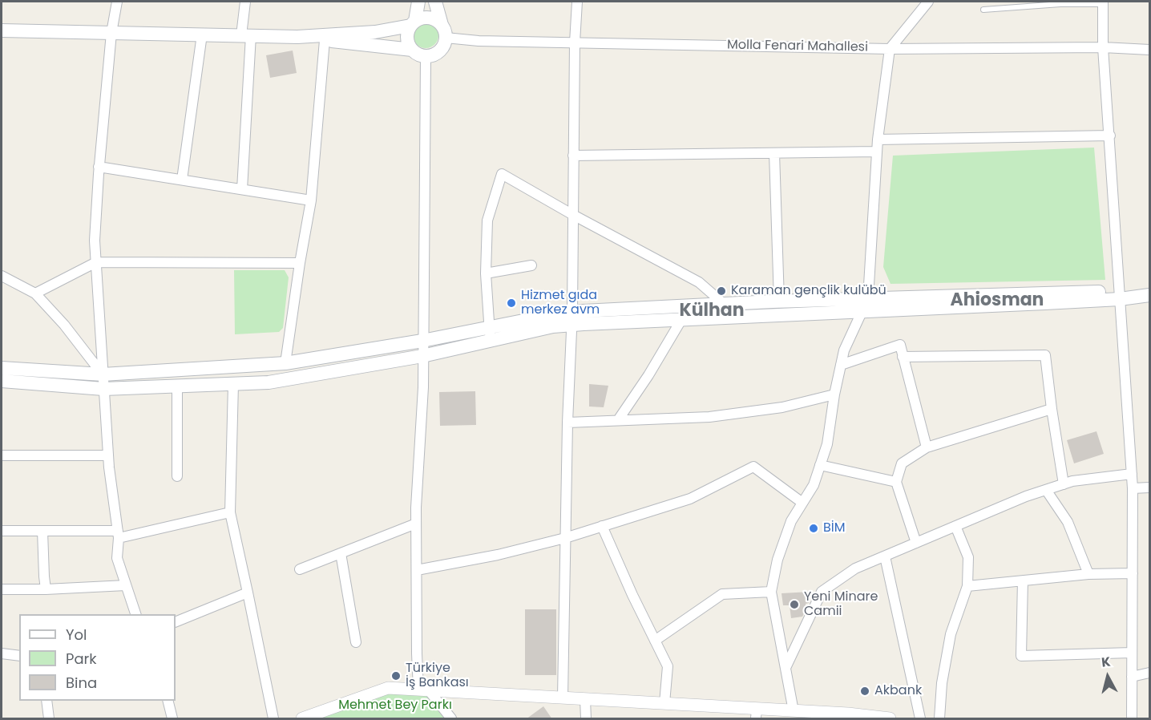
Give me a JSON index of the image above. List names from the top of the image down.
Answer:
{
  "streets": {
    "street": ["Molla Fenari Mahallesi"]
  },
  "districts": ["Ahiosman", "Külhan"],
  "parks": ["Mehmet Bey Parkı"],
  "places": [
    "Karaman gençlik kulübü",
    "Hizmet gıda merkez avm",
    "BİM",
    "Yeni Minare Camii",
    "Türkiye İş Bankası",
    "Akbank"
  ],
  "legend": ["Yol", "Park", "Bina"],
  "north": "top"
}
